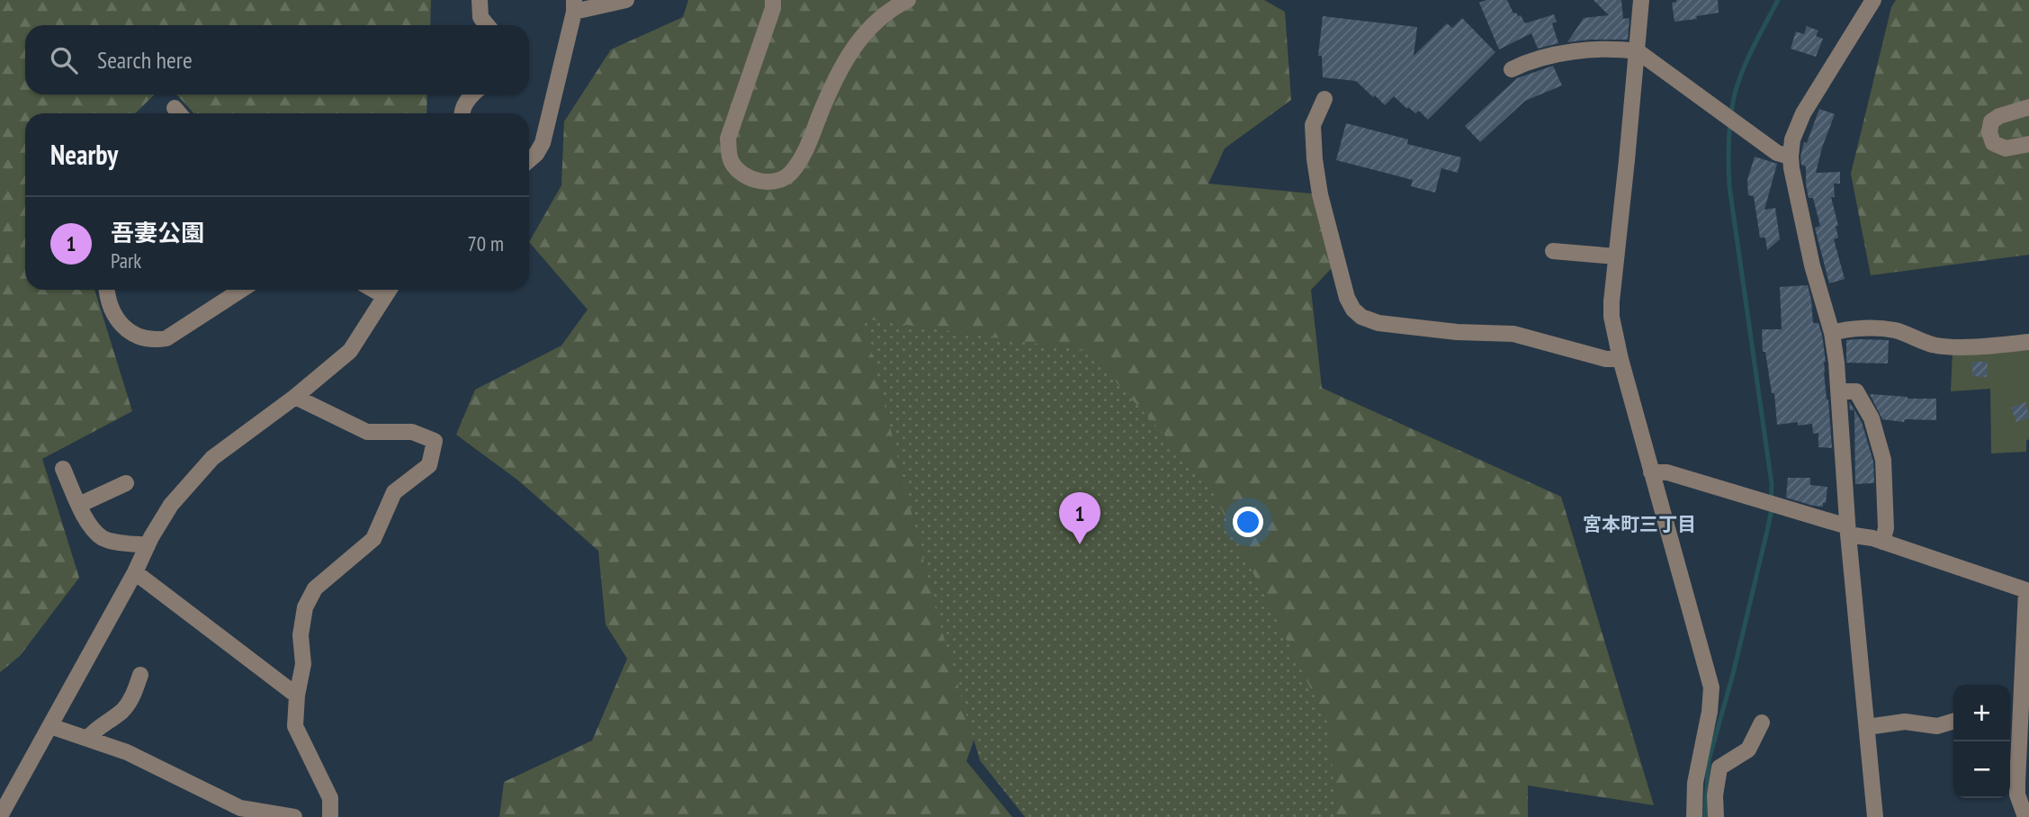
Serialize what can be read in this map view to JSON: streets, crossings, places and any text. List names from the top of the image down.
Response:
{
  "districts": ["宮本町三丁目"],
  "page": {
    "search": "Search here",
    "heading": "Nearby",
    "list": [
      {
        "mark": "1",
        "name": "吾妻公園",
        "note": "Park",
        "value": "70 m"
      }
    ],
    "pins": "1",
    "map_buttons": ["+", "−"]
  }
}
